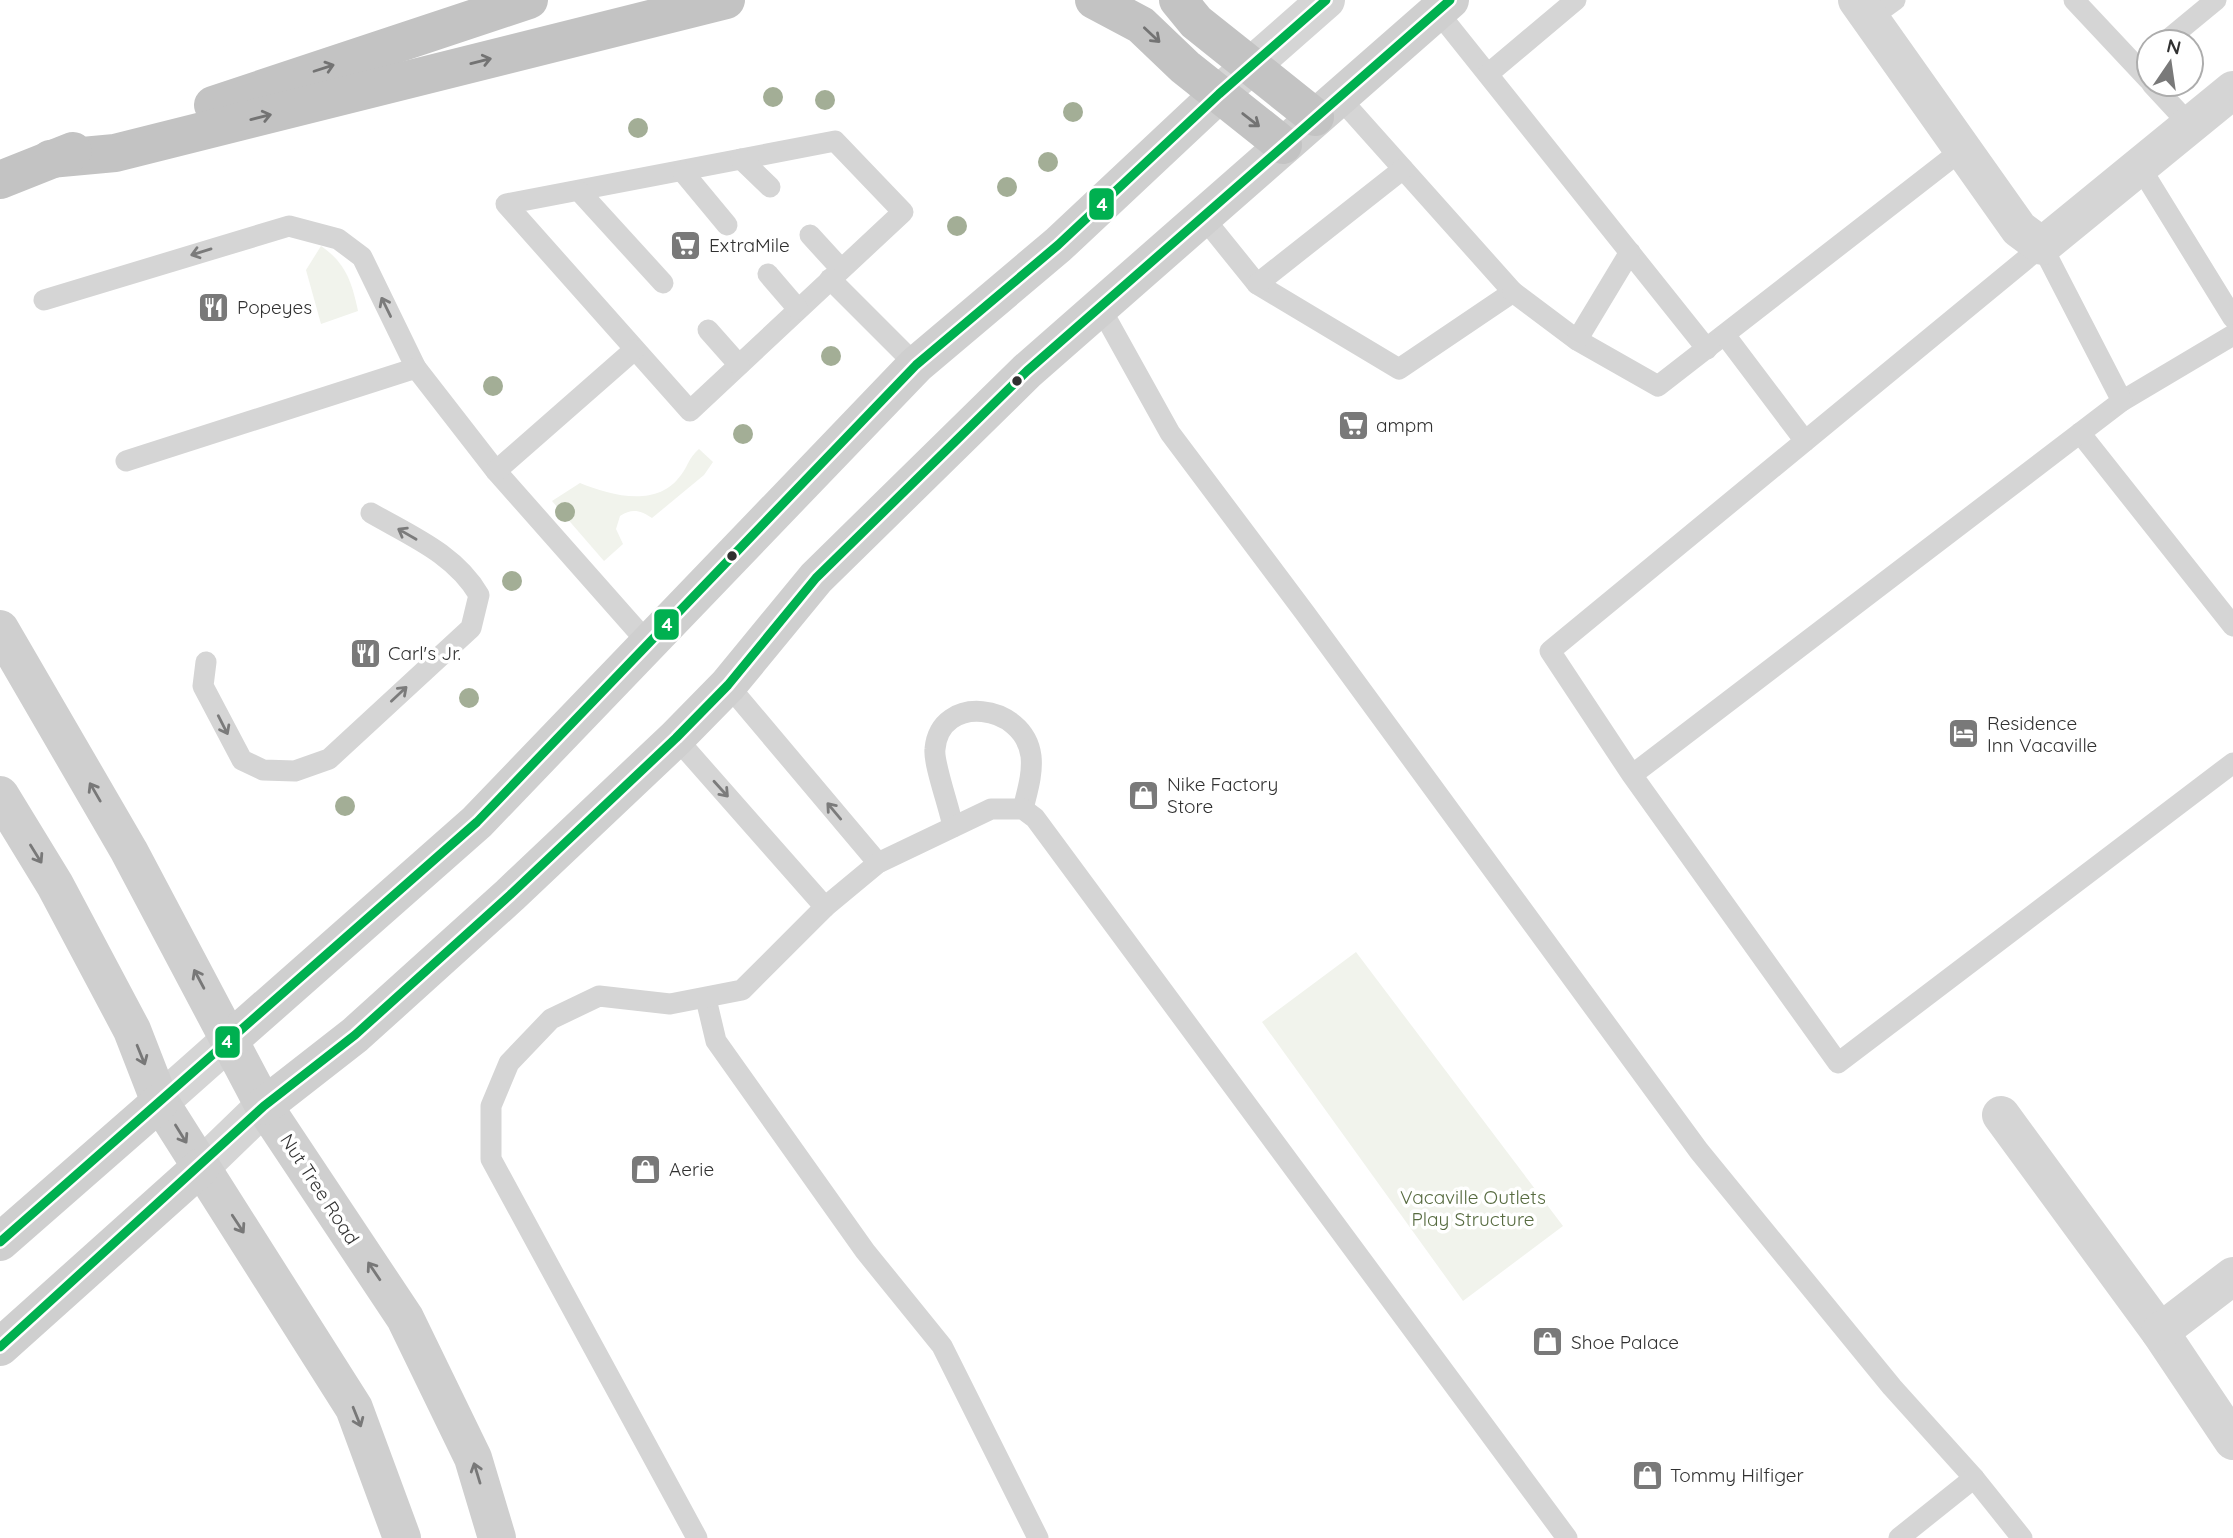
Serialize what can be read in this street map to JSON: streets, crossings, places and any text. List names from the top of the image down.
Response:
{
  "streets": {
    "main road": ["Nut Tree Road"]
  },
  "parks": ["Vacaville Outlets Play Structure"],
  "places": {
    "supermarket": ["ExtraMile", "ampm"],
    "restaurant": ["Popeyes", "Carl's Jr."],
    "hotel": ["Residence Inn Vacaville"],
    "shop": [
      "Nike Factory Store",
      "Aerie",
      "Shoe Palace",
      "Tommy Hilfiger"
    ]
  },
  "lines": ["transit line 4"],
  "north": "top"
}
